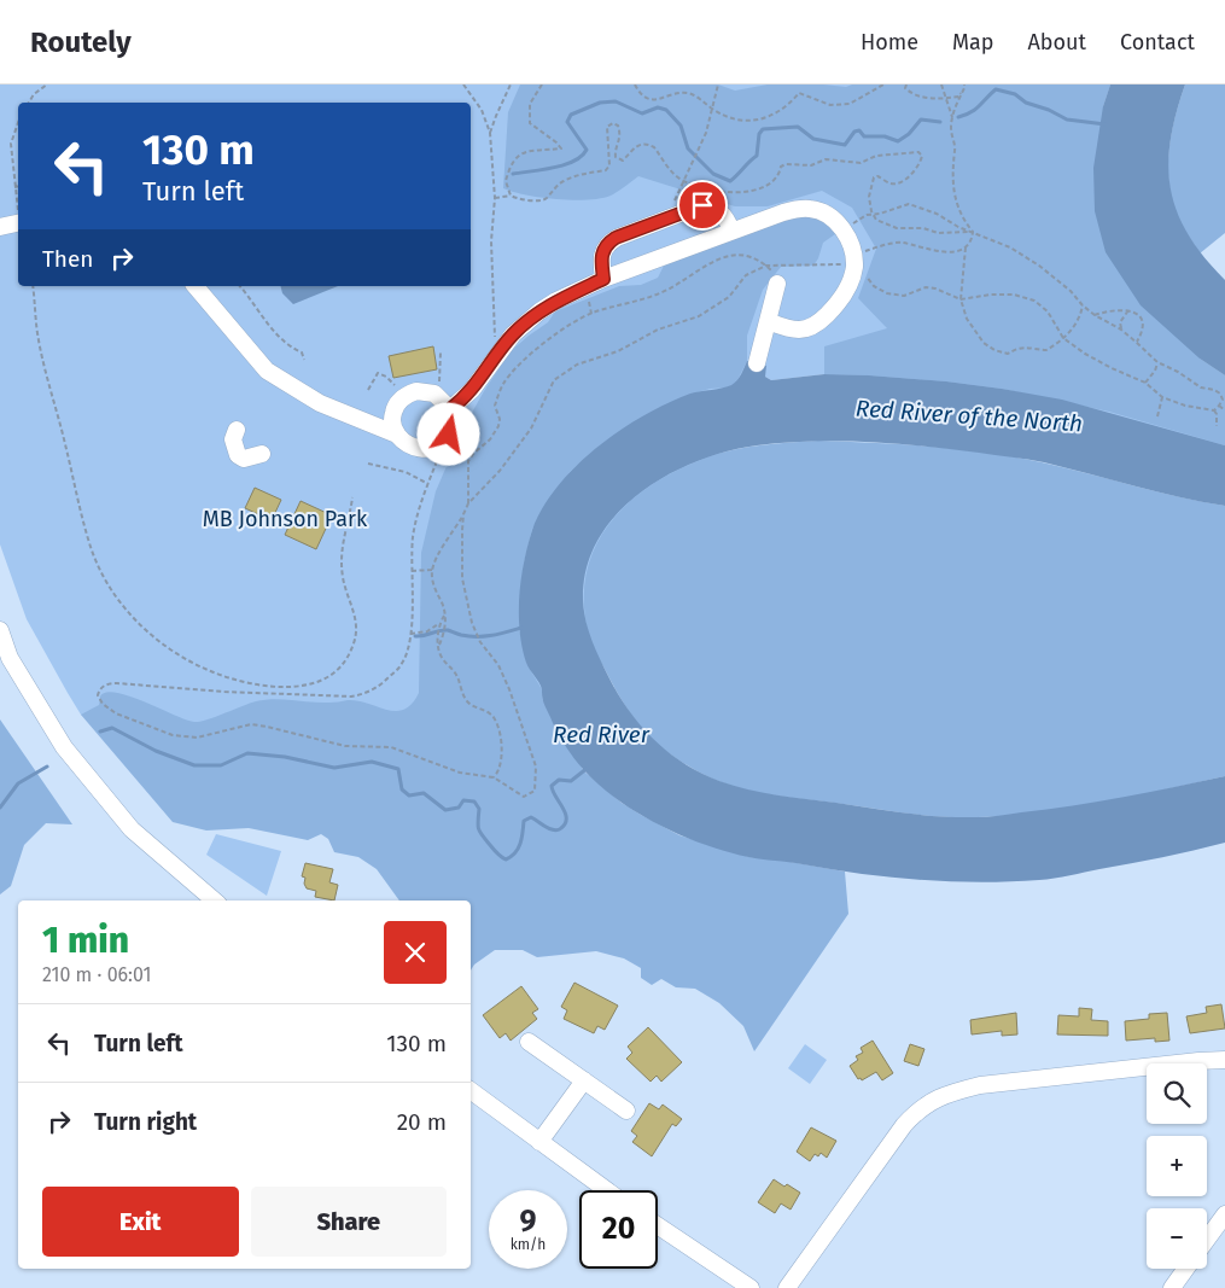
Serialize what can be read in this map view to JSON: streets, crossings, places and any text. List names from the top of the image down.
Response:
{
  "water": ["Red River of the North", "Red River"],
  "parks": ["MB Johnson Park"],
  "page": {
    "header": "Routely",
    "nav": [
      "Home",
      "Map",
      "About",
      "Contact"
    ],
    "turn": ["130 m", "Turn left"],
    "then": "Then",
    "heading": ["1 min", "210 m · 06:01"],
    "list": [
      {
        "name": "Turn left",
        "value": "130 m"
      },
      {
        "name": "Turn right",
        "value": "20 m"
      }
    ],
    "map_buttons": ["+", "−"],
    "buttons": ["Exit", "Share"],
    "speed": "9 km/h",
    "limit": "20"
  }
}
